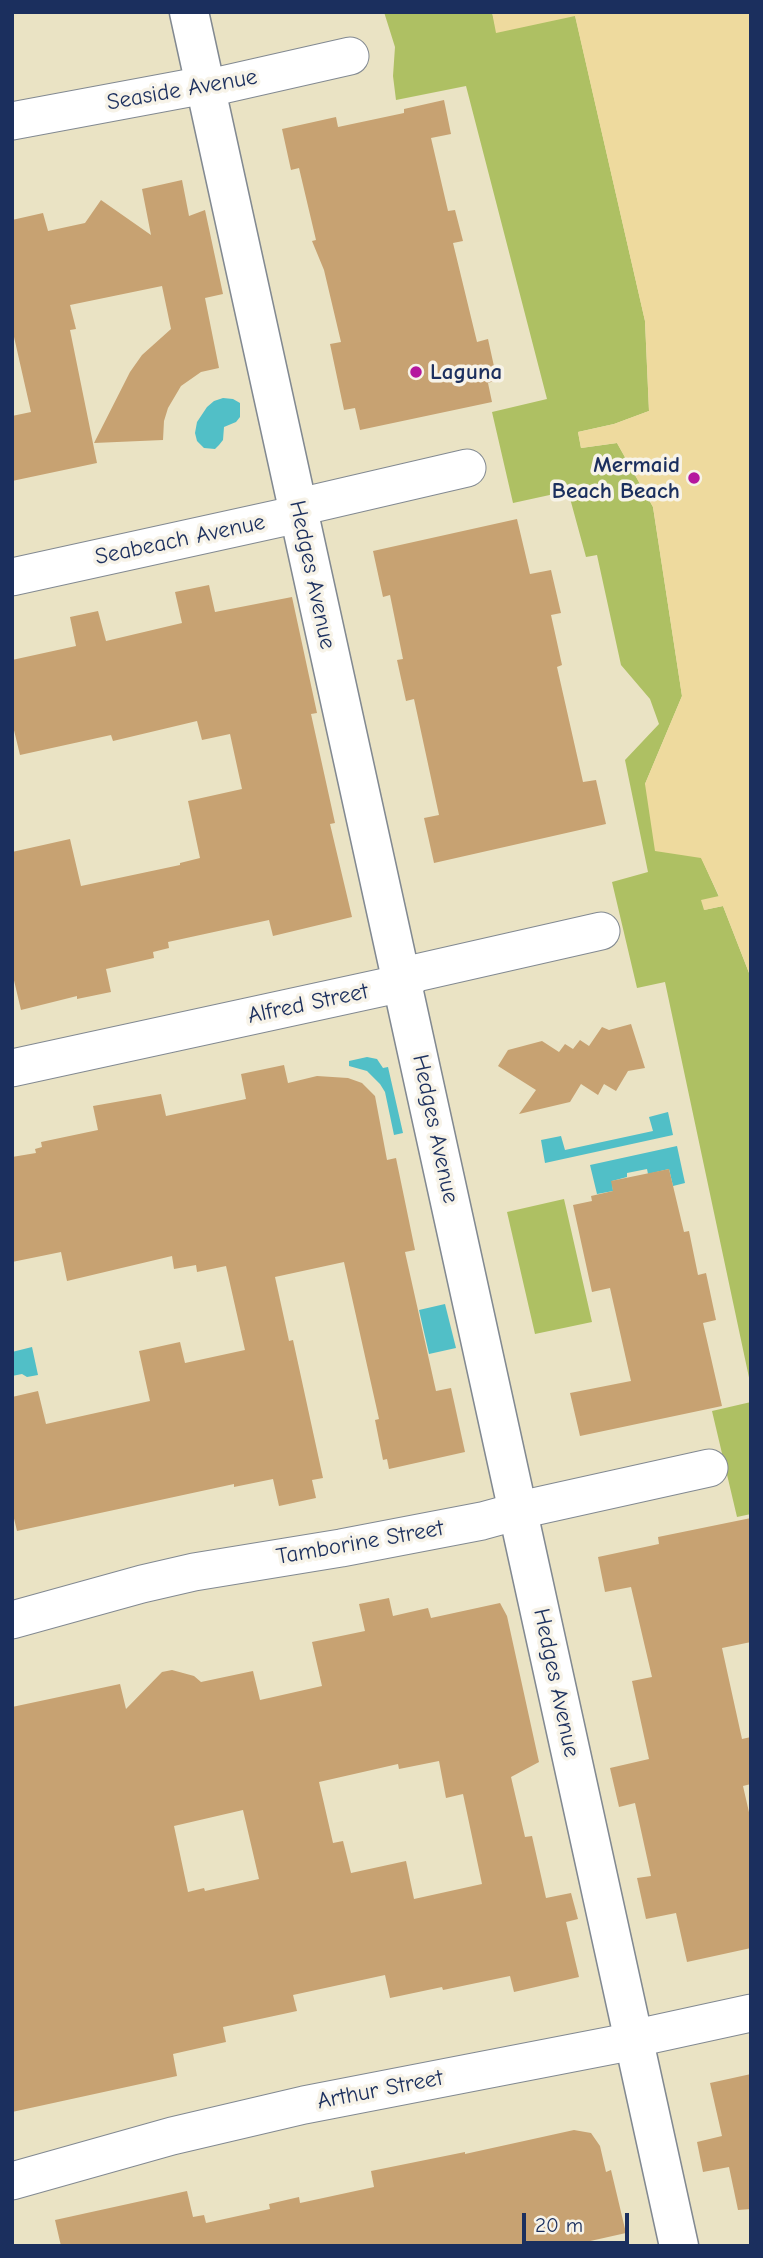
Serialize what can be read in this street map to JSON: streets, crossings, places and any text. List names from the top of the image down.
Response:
{
  "streets": {
    "street": [
      "Seaside Avenue",
      "Seabeach Avenue",
      "Hedges Avenue",
      "Alfred Street",
      "Tamborine Street",
      "Arthur Street"
    ]
  },
  "crossings": [
    ["Seaside Avenue", "Hedges Avenue"],
    ["Seabeach Avenue", "Hedges Avenue"],
    ["Hedges Avenue", "Alfred Street"],
    ["Hedges Avenue", "Tamborine Street"],
    ["Hedges Avenue", "Arthur Street"]
  ],
  "places": ["Laguna", "Mermaid Beach Beach"],
  "scale_bar": "20 m"
}
